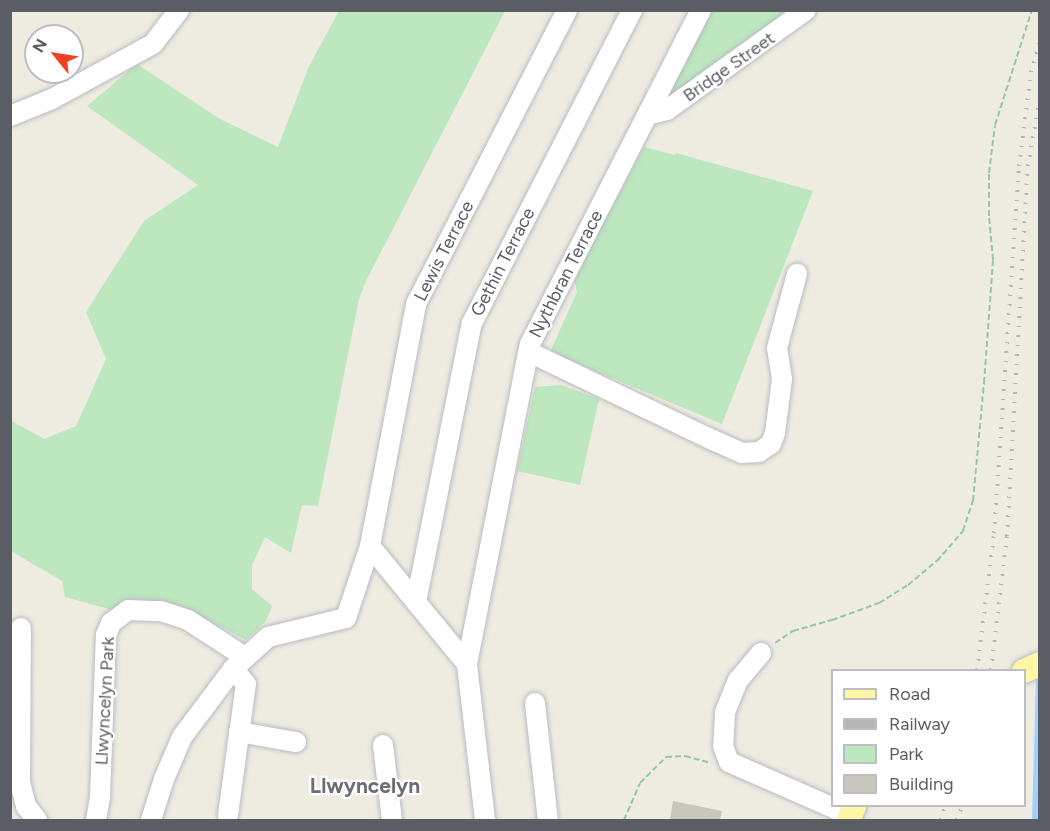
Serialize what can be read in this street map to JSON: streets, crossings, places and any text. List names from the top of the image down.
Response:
{
  "streets": {
    "street": [
      "Bridge Street",
      "Lewis Terrace",
      "Gethin Terrace",
      "Nythbran Terrace",
      "Llwyncelyn Park"
    ]
  },
  "crossings": [
    ["Bridge Street", "Nythbran Terrace"],
    ["Lewis Terrace", "Llwyncelyn Park"]
  ],
  "districts": ["Llwyncelyn"],
  "legend": [
    "Road",
    "Railway",
    "Park",
    "Building"
  ],
  "north": "top left"
}
